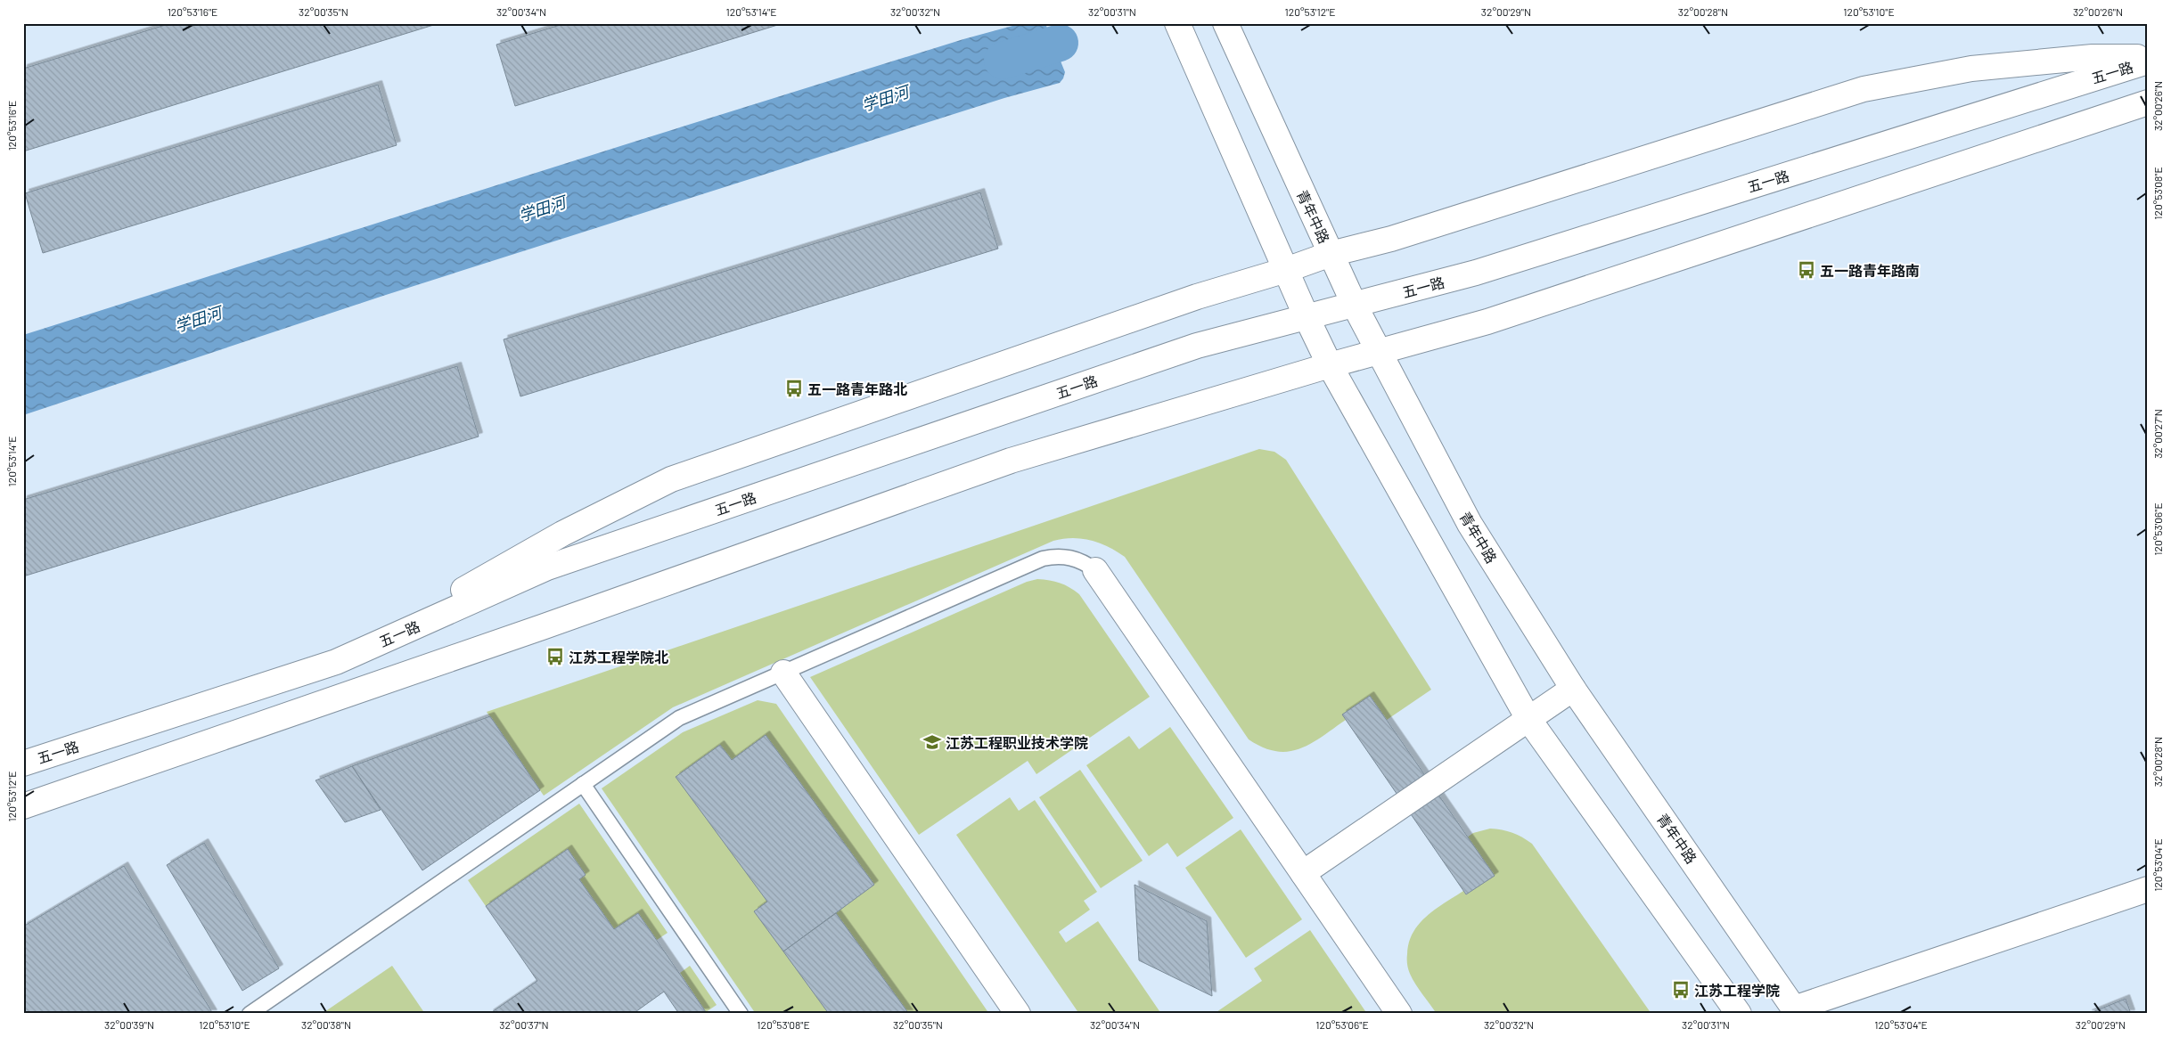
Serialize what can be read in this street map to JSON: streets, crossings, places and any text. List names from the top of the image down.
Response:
{
  "streets": {
    "main road": ["五一路", "青年中路"]
  },
  "crossings": [
    ["五一路", "青年中路"]
  ],
  "water": ["学田河"],
  "places": {
    "bus stop": [
      "五一路青年路南",
      "五一路青年路北",
      "江苏工程学院北",
      "江苏工程学院"
    ],
    "school or university": ["江苏工程职业技术学院"]
  },
  "coordinates": [
    "120°53'16\"E",
    "32°00'35\"N",
    "32°00'34\"N",
    "120°53'14\"E",
    "32°00'32\"N",
    "32°00'31\"N",
    "120°53'12\"E",
    "32°00'29\"N",
    "32°00'28\"N",
    "120°53'10\"E",
    "32°00'26\"N",
    "120°53'08\"E",
    "32°00'27\"N",
    "120°53'06\"E",
    "120°53'04\"E",
    "32°00'39\"N",
    "32°00'38\"N",
    "32°00'37\"N"
  ]
}
